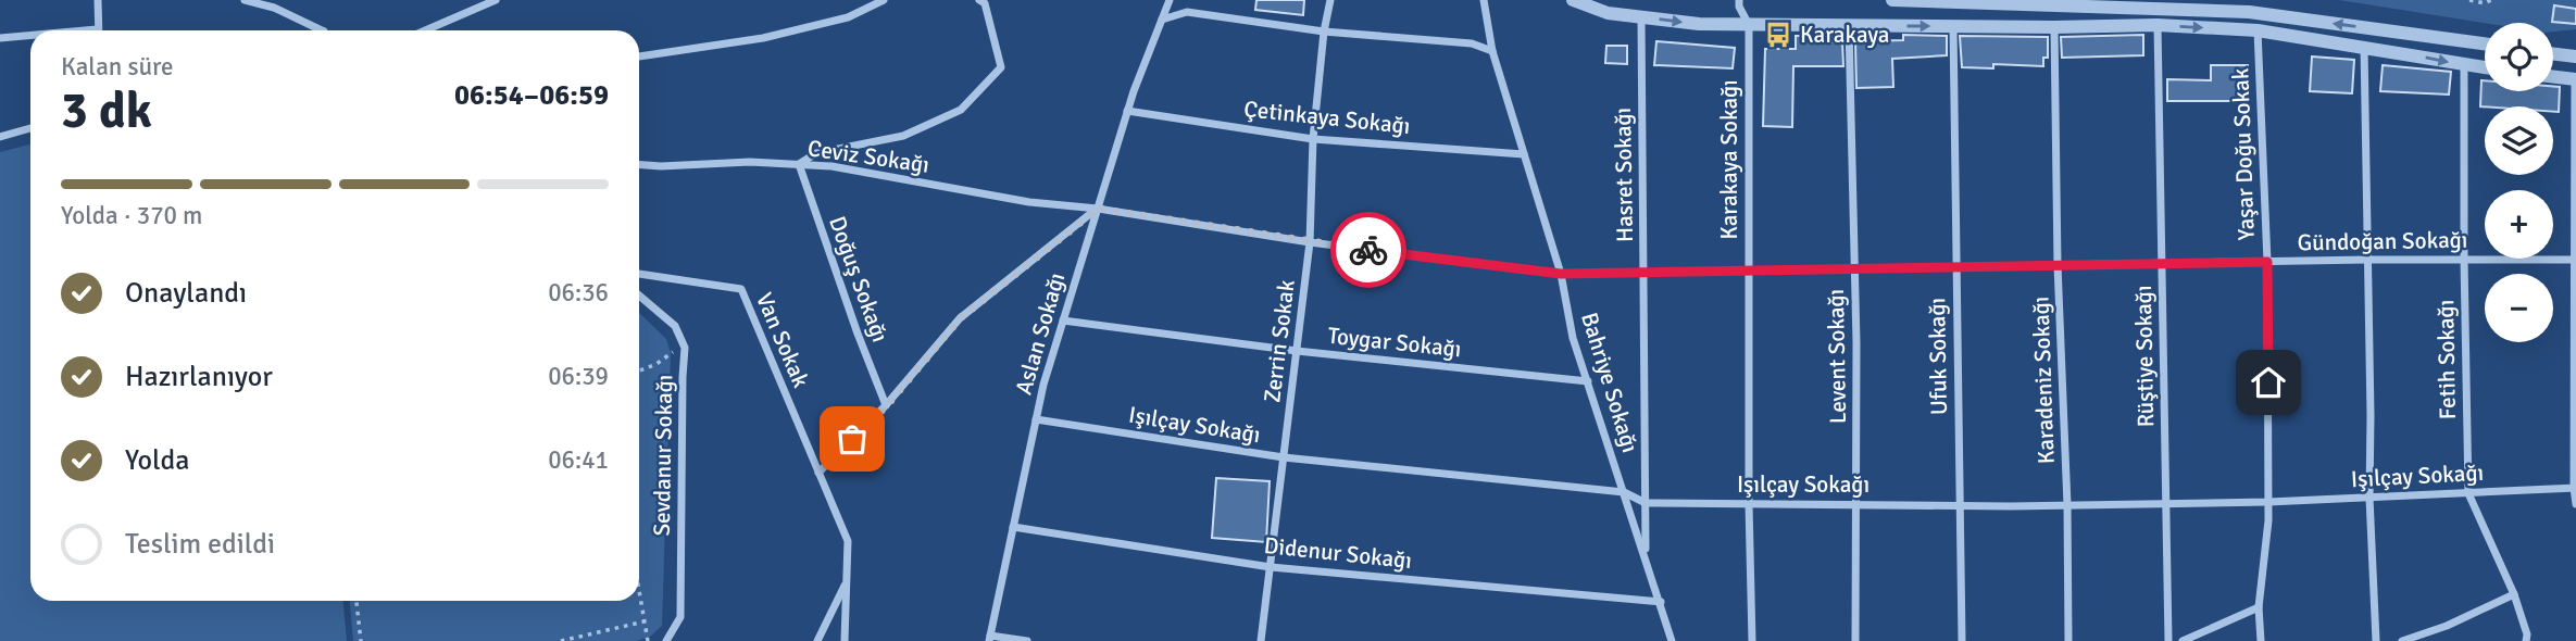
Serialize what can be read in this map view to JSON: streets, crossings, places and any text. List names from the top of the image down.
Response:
{
  "streets": {
    "street": [
      "Çetinkaya Sokağı",
      "Yaşar Doğu Sokak",
      "Ceviz Sokağı",
      "Karakaya Sokağı",
      "Hasret Sokağı",
      "Gündoğan Sokağı",
      "Doğuş Sokağı",
      "Aslan Sokağı",
      "Van Sokak",
      "Zerrin Sokak",
      "Toygar Sokağı",
      "Levent Sokağı",
      "Ufuk Sokağı",
      "Rüştiye Sokağı",
      "Fetih Sokağı",
      "Karadeniz Sokağı",
      "Bahriye Sokağı",
      "Işılçay Sokağı",
      "Sevdanur Sokağı",
      "Didenur Sokağı"
    ]
  },
  "crossings": [
    ["Çetinkaya Sokağı", "Aslan Sokağı"],
    ["Çetinkaya Sokağı", "Zerrin Sokak"],
    ["Çetinkaya Sokağı", "Bahriye Sokağı"],
    ["Yaşar Doğu Sokak", "Gündoğan Sokağı"],
    ["Yaşar Doğu Sokak", "Işılçay Sokağı"],
    ["Ceviz Sokağı", "Gündoğan Sokağı"],
    ["Ceviz Sokağı", "Doğuş Sokağı"],
    ["Ceviz Sokağı", "Aslan Sokağı"],
    ["Karakaya Sokağı", "Gündoğan Sokağı"],
    ["Karakaya Sokağı", "Işılçay Sokağı"],
    ["Hasret Sokağı", "Gündoğan Sokağı"],
    ["Hasret Sokağı", "Bahriye Sokağı"],
    ["Hasret Sokağı", "Işılçay Sokağı"],
    ["Gündoğan Sokağı", "Aslan Sokağı"],
    ["Gündoğan Sokağı", "Zerrin Sokak"],
    ["Gündoğan Sokağı", "Levent Sokağı"],
    ["Gündoğan Sokağı", "Ufuk Sokağı"],
    ["Gündoğan Sokağı", "Rüştiye Sokağı"],
    ["Gündoğan Sokağı", "Fetih Sokağı"],
    ["Gündoğan Sokağı", "Karadeniz Sokağı"],
    ["Gündoğan Sokağı", "Bahriye Sokağı"],
    ["Aslan Sokağı", "Toygar Sokağı"],
    ["Aslan Sokağı", "Işılçay Sokağı"],
    ["Aslan Sokağı", "Didenur Sokağı"],
    ["Zerrin Sokak", "Toygar Sokağı"],
    ["Zerrin Sokak", "Işılçay Sokağı"],
    ["Zerrin Sokak", "Didenur Sokağı"],
    ["Toygar Sokağı", "Bahriye Sokağı"],
    ["Levent Sokağı", "Işılçay Sokağı"],
    ["Ufuk Sokağı", "Işılçay Sokağı"],
    ["Rüştiye Sokağı", "Işılçay Sokağı"],
    ["Fetih Sokağı", "Işılçay Sokağı"],
    ["Karadeniz Sokağı", "Işılçay Sokağı"],
    ["Bahriye Sokağı", "Işılçay Sokağı"],
    ["Bahriye Sokağı", "Didenur Sokağı"]
  ],
  "places": {
    "bus stop": ["Karakaya"]
  },
  "page": {
    "map_buttons": ["+", "−"],
    "heading": ["3 dk", "Kalan süre", "06:54–06:59"],
    "bar": "Yolda · 370 m",
    "list": [
      ["Onaylandı", "06:36"],
      ["Hazırlanıyor", "06:39"],
      ["Yolda", "06:41"],
      "Teslim edildi"
    ]
  }
}
